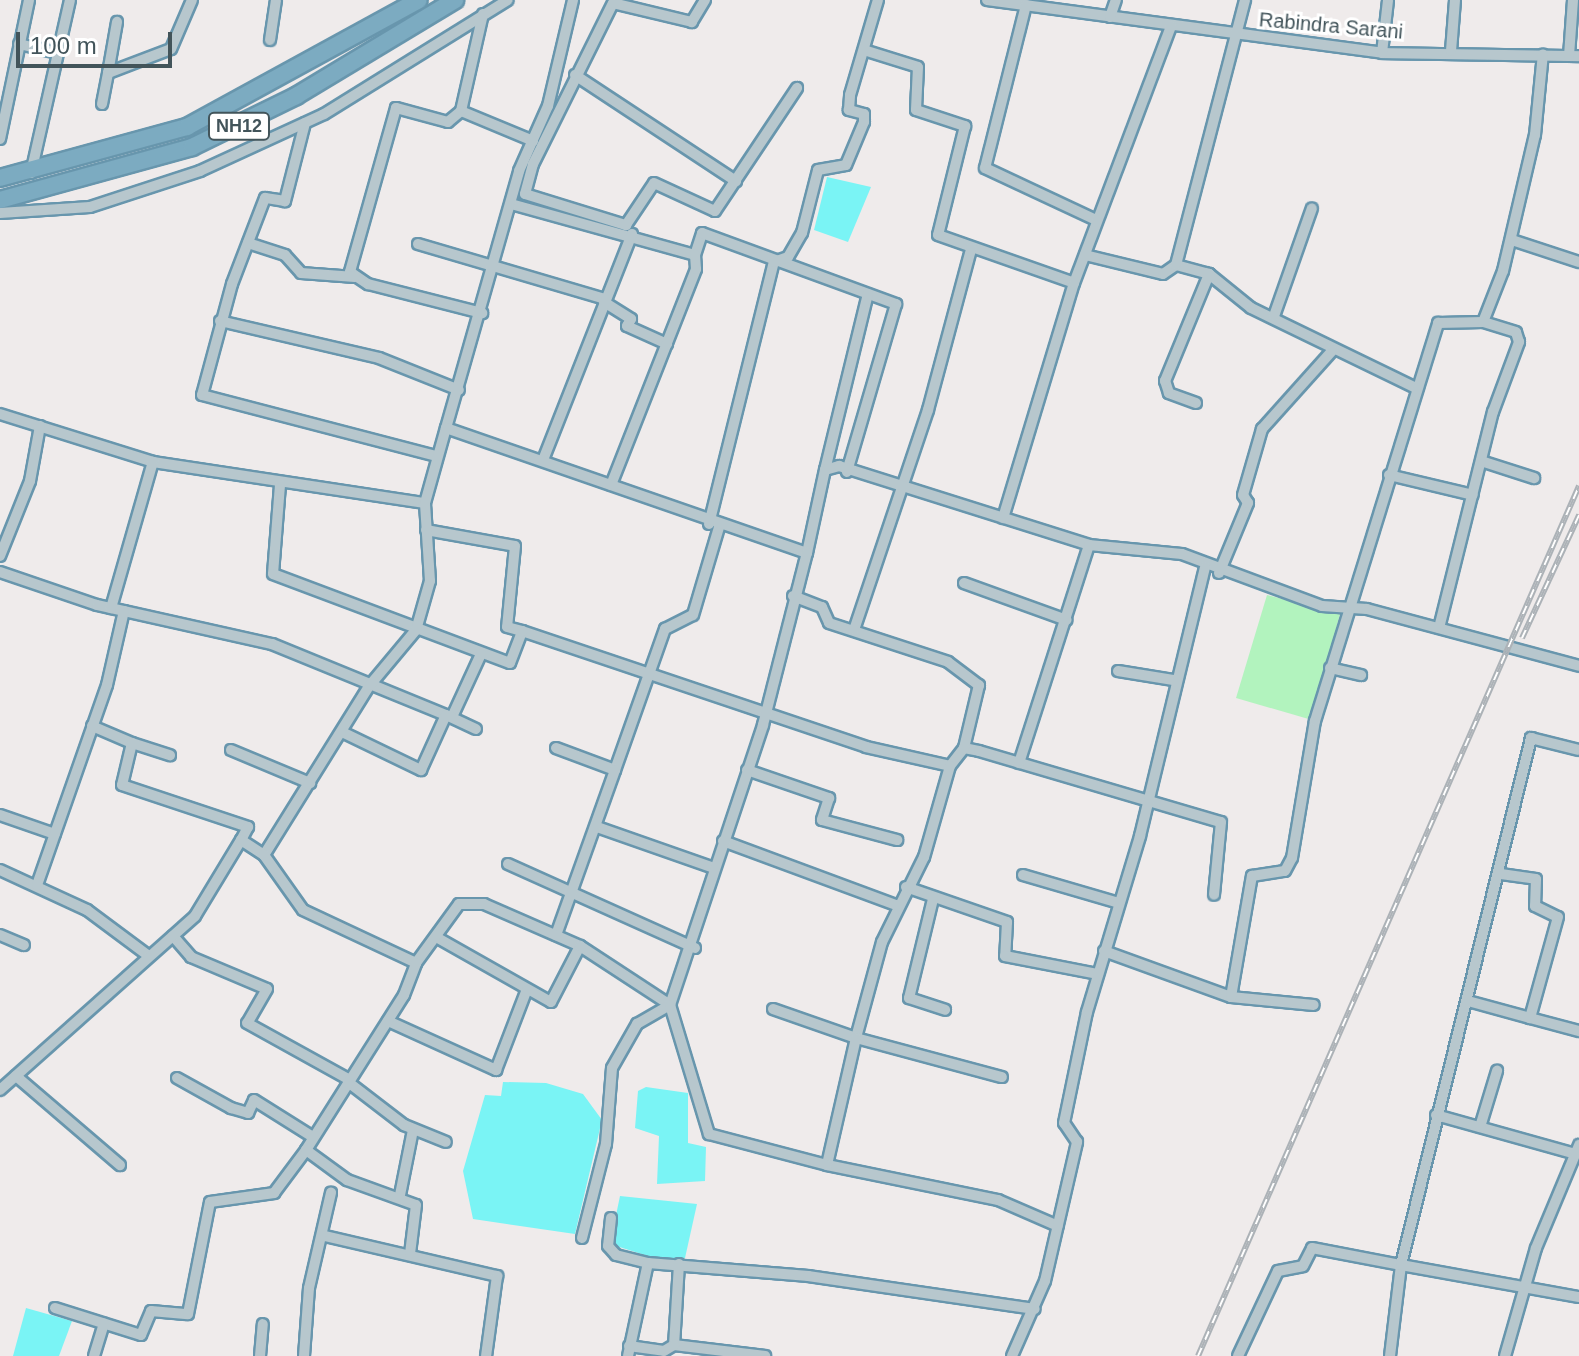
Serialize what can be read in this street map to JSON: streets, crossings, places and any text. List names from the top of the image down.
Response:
{
  "streets": {
    "highway": ["NH12"],
    "street": ["Rabindra Sarani"]
  },
  "scale_bar": "100 m"
}
